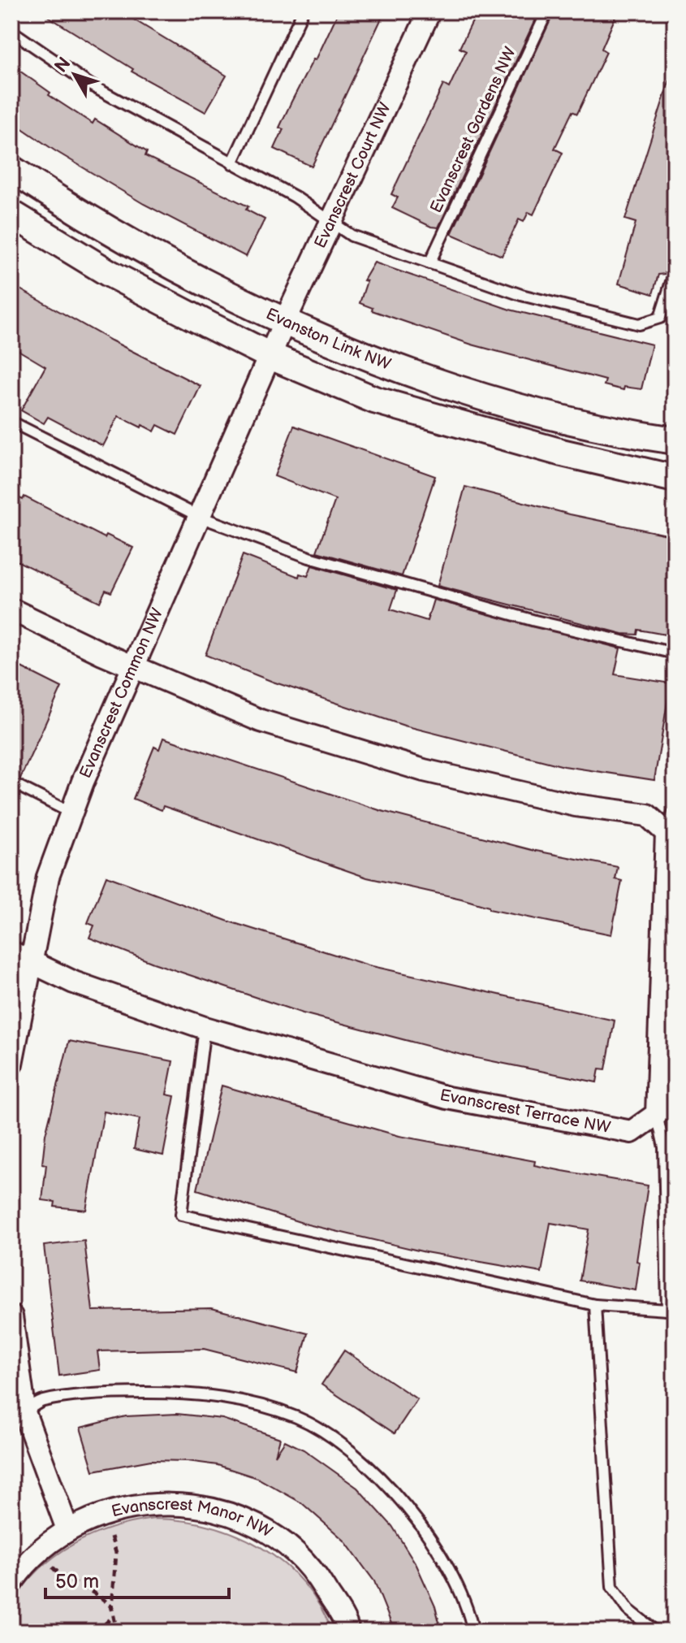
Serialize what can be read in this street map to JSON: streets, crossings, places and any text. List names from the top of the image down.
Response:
{
  "streets": {
    "street": [
      "Evanscrest Court NW",
      "Evanston Link NW",
      "Evanscrest Common NW",
      "Evanscrest Terrace NW",
      "Evanscrest Manor NW"
    ],
    "lane": ["Evanscrest Gardens NW"]
  },
  "crossings": [
    ["Evanscrest Court NW", "Evanston Link NW"],
    ["Evanscrest Court NW", "Evanscrest Common NW"],
    ["Evanston Link NW", "Evanscrest Common NW"],
    ["Evanscrest Common NW", "Evanscrest Terrace NW"]
  ],
  "scale_bar": "50 m",
  "north": "top left"
}
